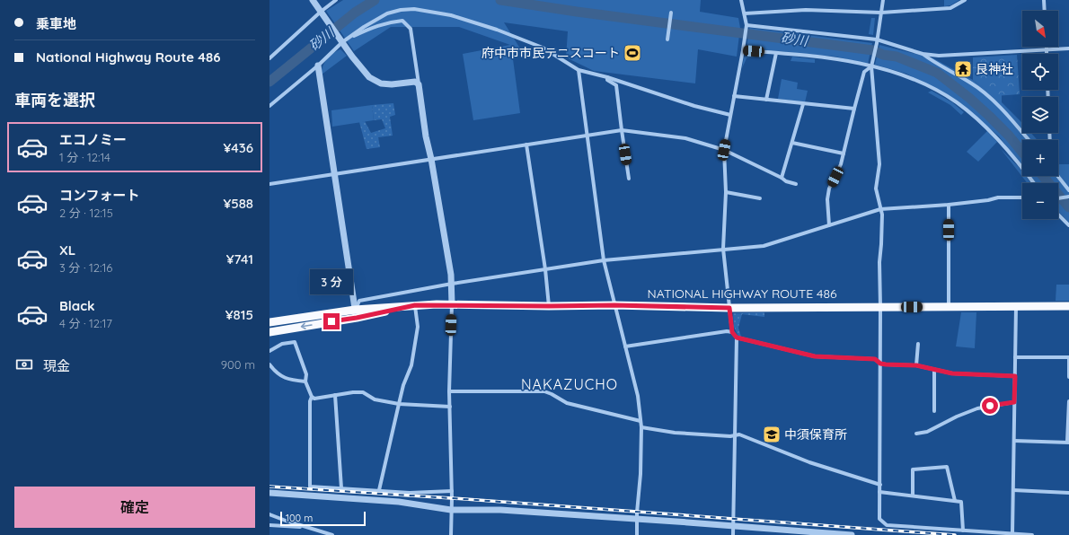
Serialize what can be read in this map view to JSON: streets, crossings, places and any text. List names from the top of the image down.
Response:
{
  "streets": {
    "highway": ["NATIONAL HIGHWAY ROUTE 486"]
  },
  "districts": ["NAKAZUCHO"],
  "water": ["砂川"],
  "places": {
    "sports": ["府中市市民テニスコート"],
    "temple": ["艮神社"],
    "school or university": ["中須保育所"]
  },
  "scale_bar": "100 m",
  "north": "bottom right",
  "page": {
    "banner": ["乗車地", "National Highway Route 486"],
    "map_buttons": ["+", "−"],
    "heading": "車両を選択",
    "list": [
      {
        "name": "エコノミー",
        "note": "1 分 · 12:14",
        "value": "¥436"
      },
      {
        "name": "コンフォート",
        "note": "2 分 · 12:15",
        "value": "¥588"
      },
      {
        "name": "XL",
        "note": "3 分 · 12:16",
        "value": "¥741"
      },
      {
        "name": "Black",
        "note": "4 分 · 12:17",
        "value": "¥815"
      }
    ],
    "bubble": "3 分",
    "pay": ["現金", "900 m"],
    "buttons": "確定",
    "scale": "100 m"
  }
}
